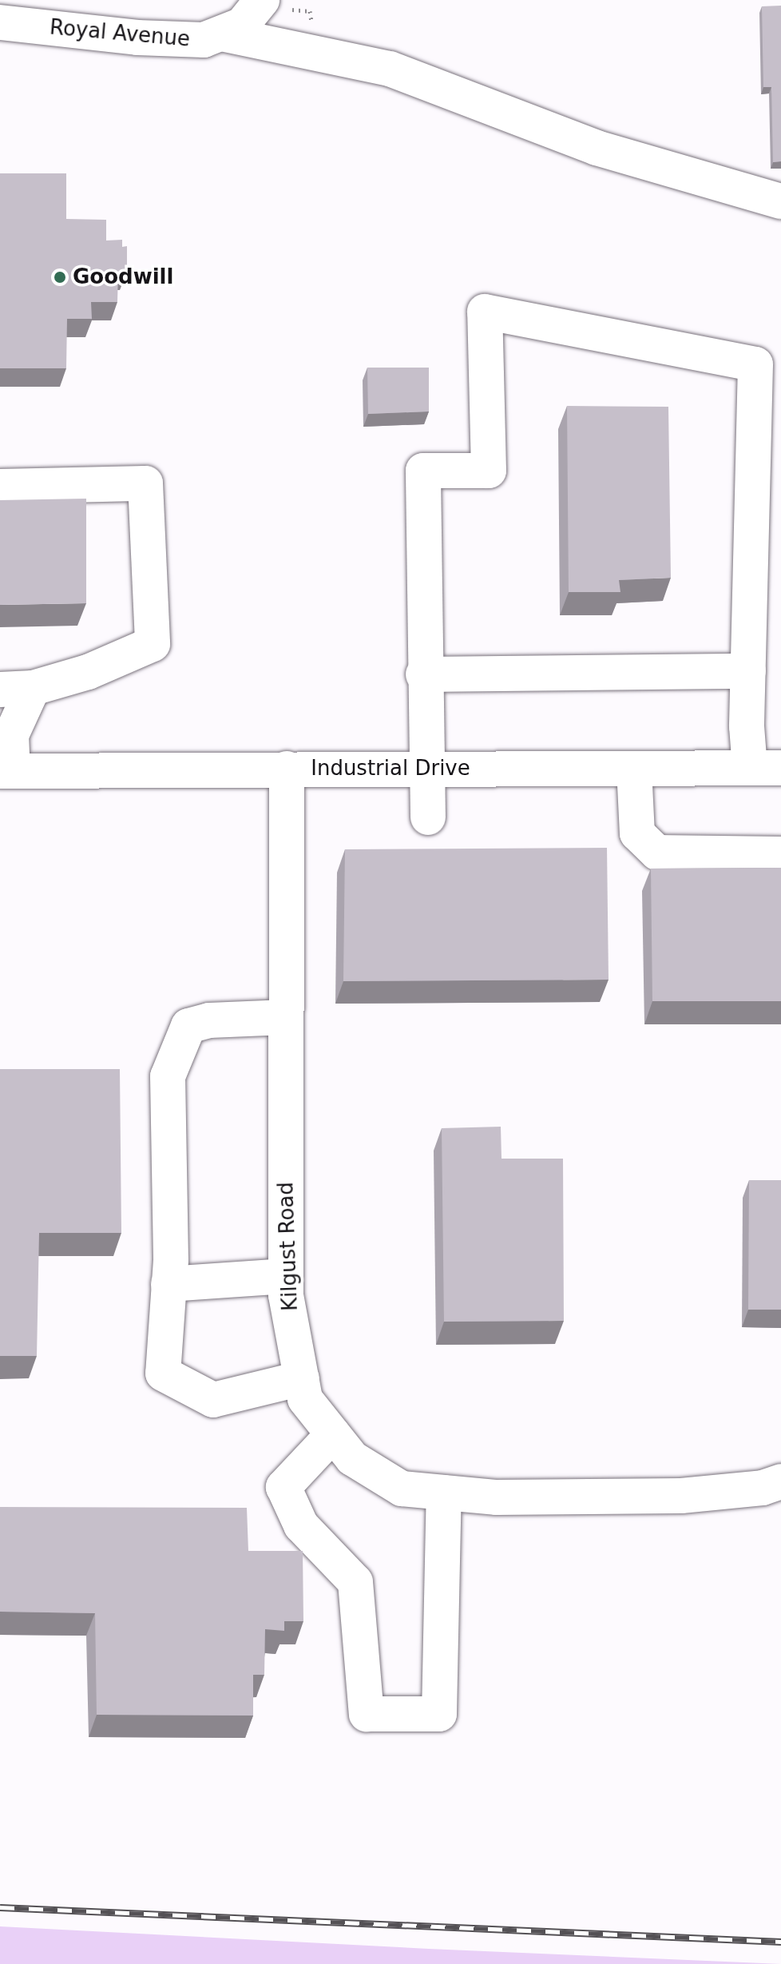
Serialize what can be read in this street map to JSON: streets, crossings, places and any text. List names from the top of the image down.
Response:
{
  "streets": {
    "street": ["Royal Avenue", "Industrial Drive", "Kilgust Road"]
  },
  "crossings": [
    ["Industrial Drive", "Kilgust Road"]
  ],
  "places": ["Goodwill"]
}
